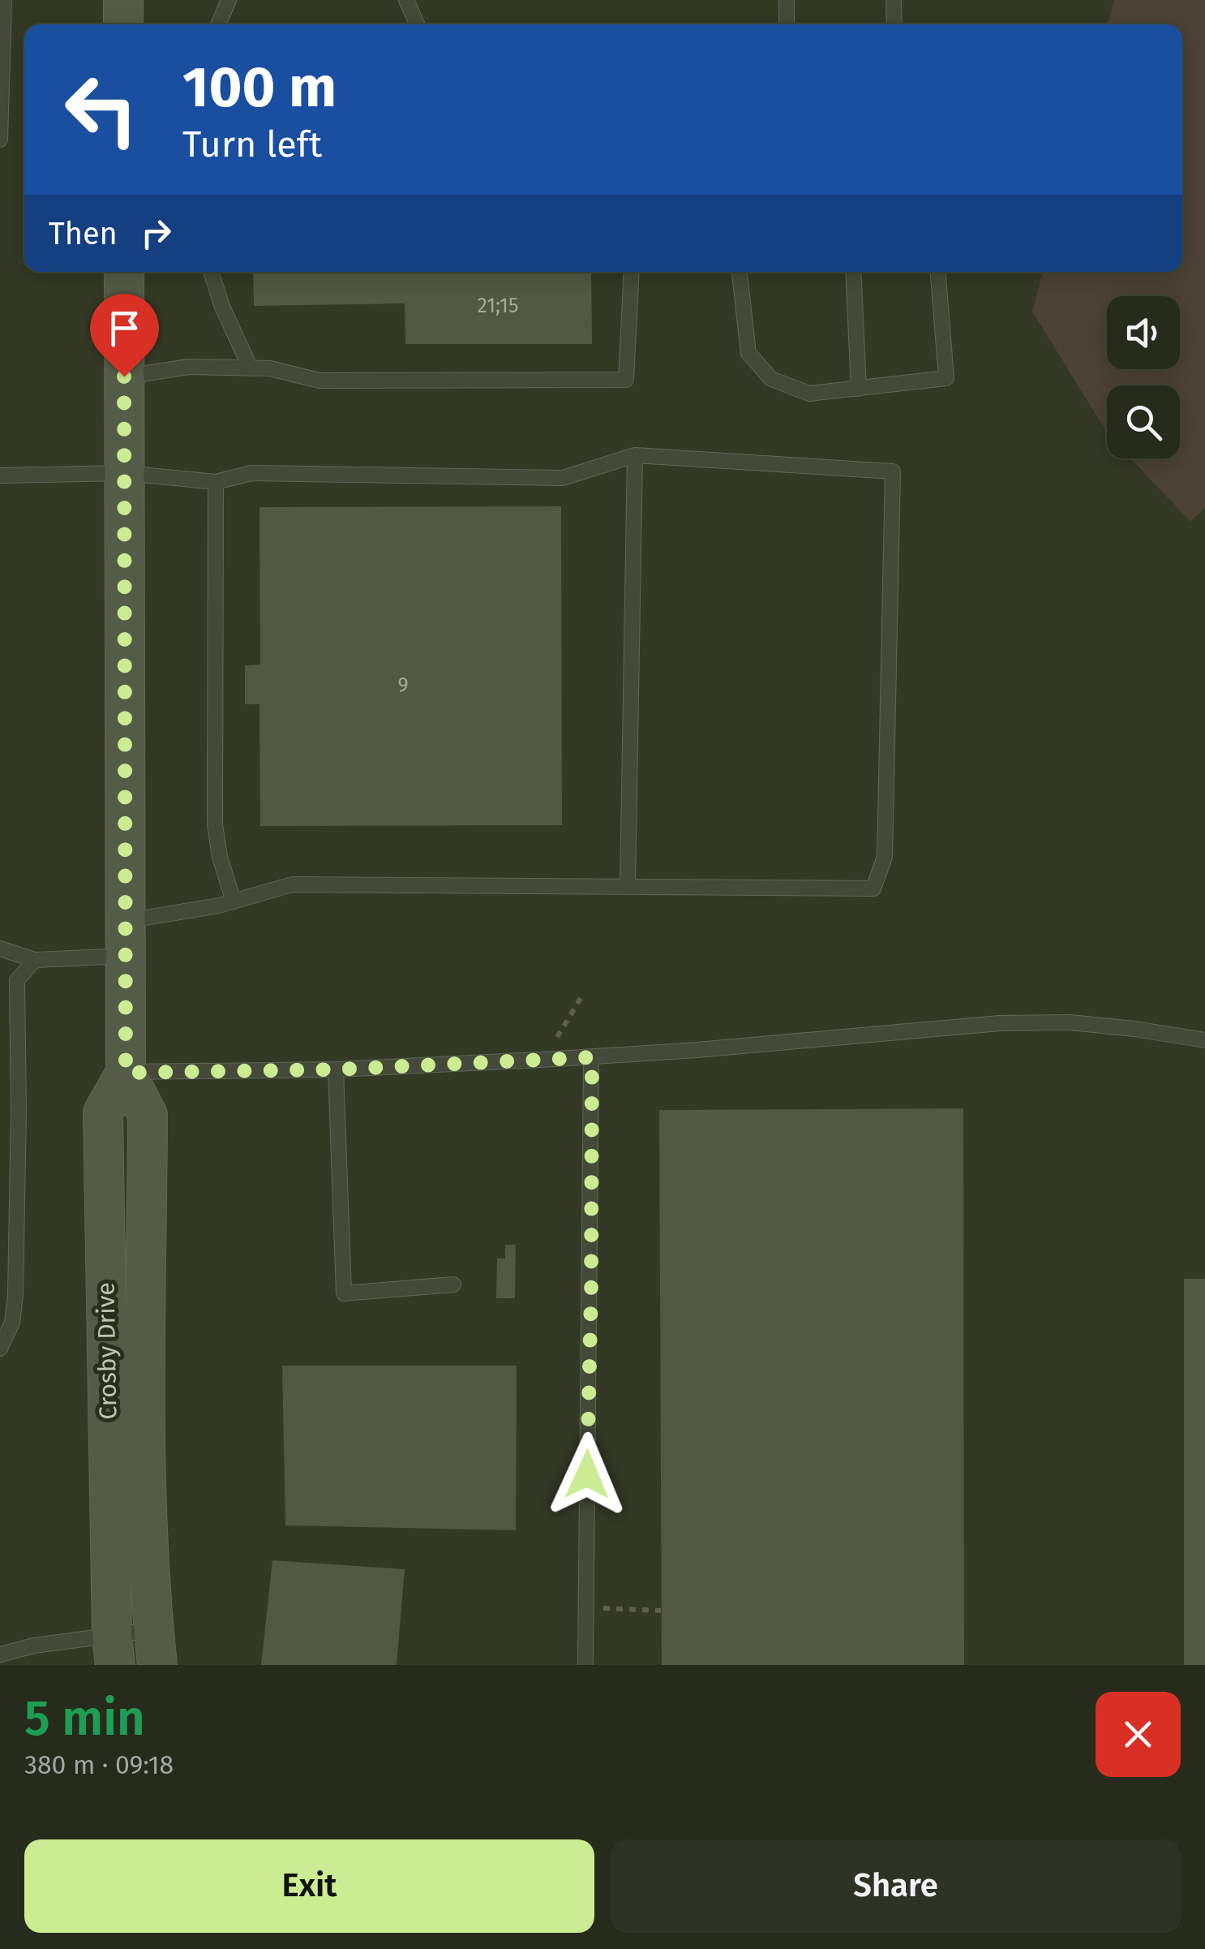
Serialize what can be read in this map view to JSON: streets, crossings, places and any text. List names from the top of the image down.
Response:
{
  "streets": {
    "main road": ["Crosby Drive"]
  },
  "house_numbers": ["21;15", "9"],
  "page": {
    "turn": ["100 m", "Turn left"],
    "then": "Then",
    "heading": ["5 min", "380 m · 09:18"],
    "buttons": ["Exit", "Share"]
  }
}
